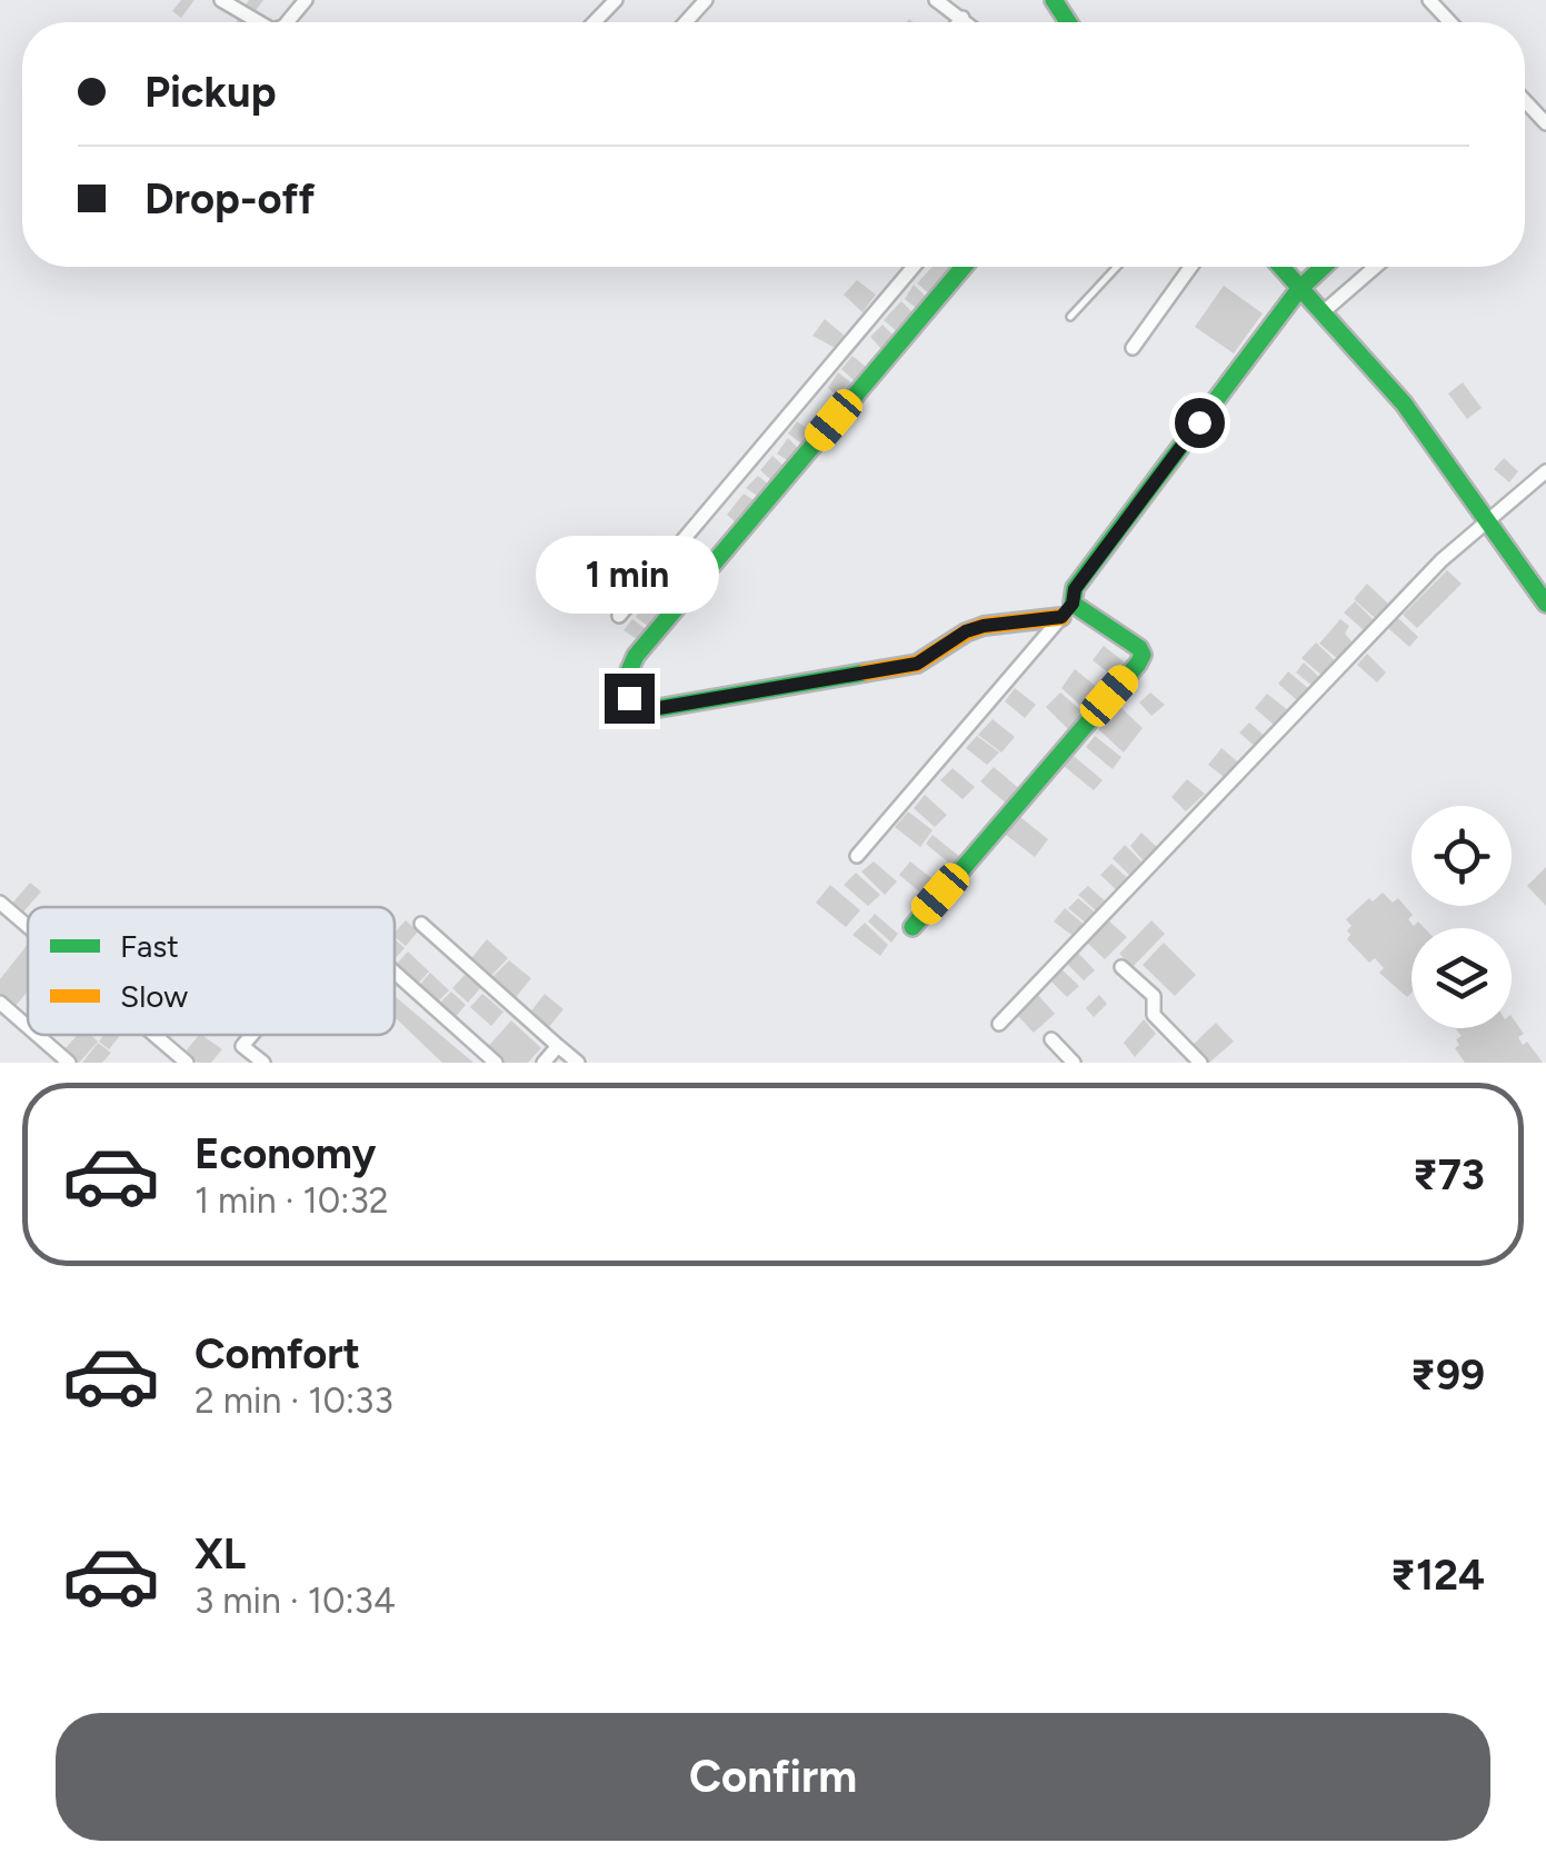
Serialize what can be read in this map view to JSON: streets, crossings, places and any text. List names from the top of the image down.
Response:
{
  "legend": ["Fast", "Slow"],
  "page": {
    "banner": ["Pickup", "Drop-off"],
    "bubble": "1 min",
    "list": [
      {
        "name": "Economy",
        "note": "1 min · 10:32",
        "value": "₹73"
      },
      {
        "name": "Comfort",
        "note": "2 min · 10:33",
        "value": "₹99"
      },
      {
        "name": "XL",
        "note": "3 min · 10:34",
        "value": "₹124"
      }
    ],
    "buttons": "Confirm"
  }
}
